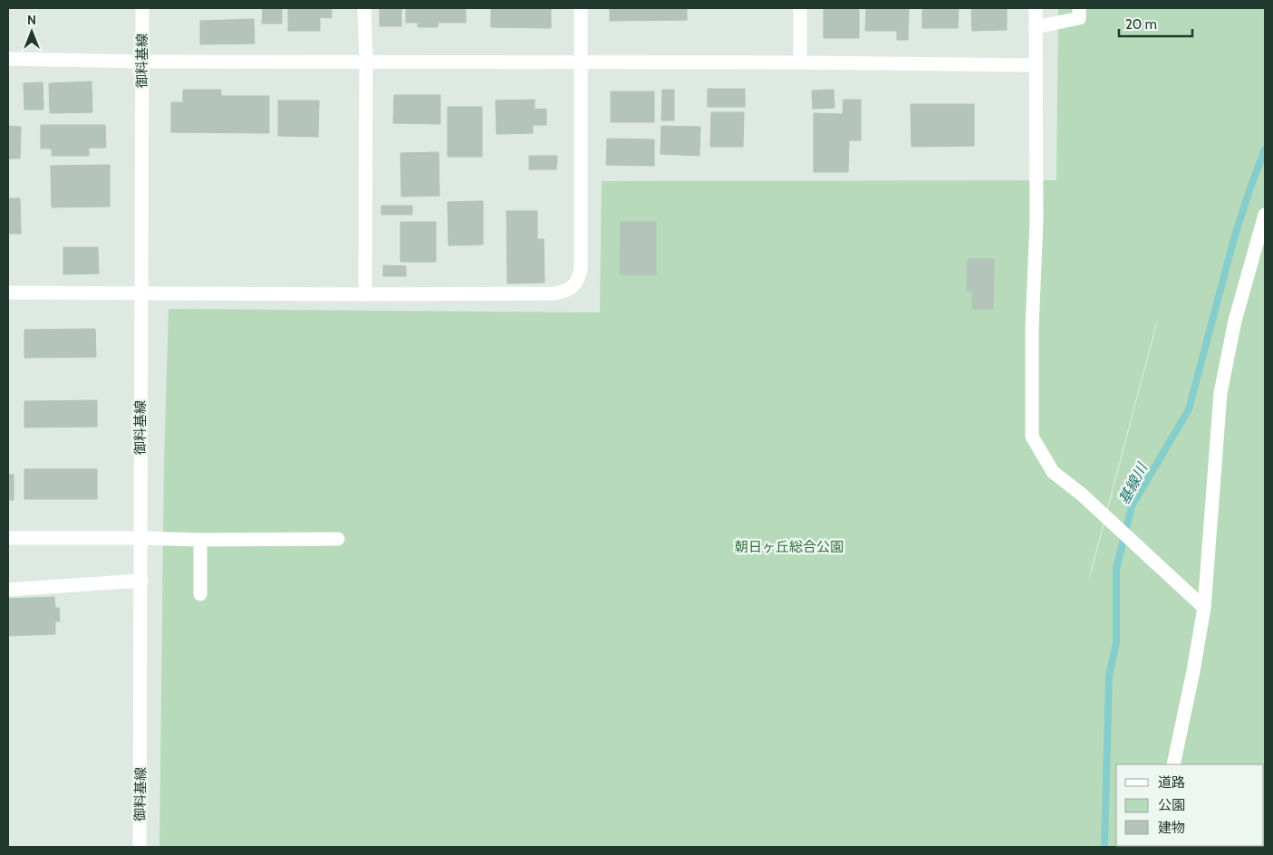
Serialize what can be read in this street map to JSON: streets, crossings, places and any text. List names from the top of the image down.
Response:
{
  "streets": {
    "street": ["御料基線"]
  },
  "water": ["基線川"],
  "parks": ["朝日ヶ丘総合公園"],
  "legend": ["道路", "公園", "建物"],
  "scale_bar": "20 m",
  "north": "top"
}
